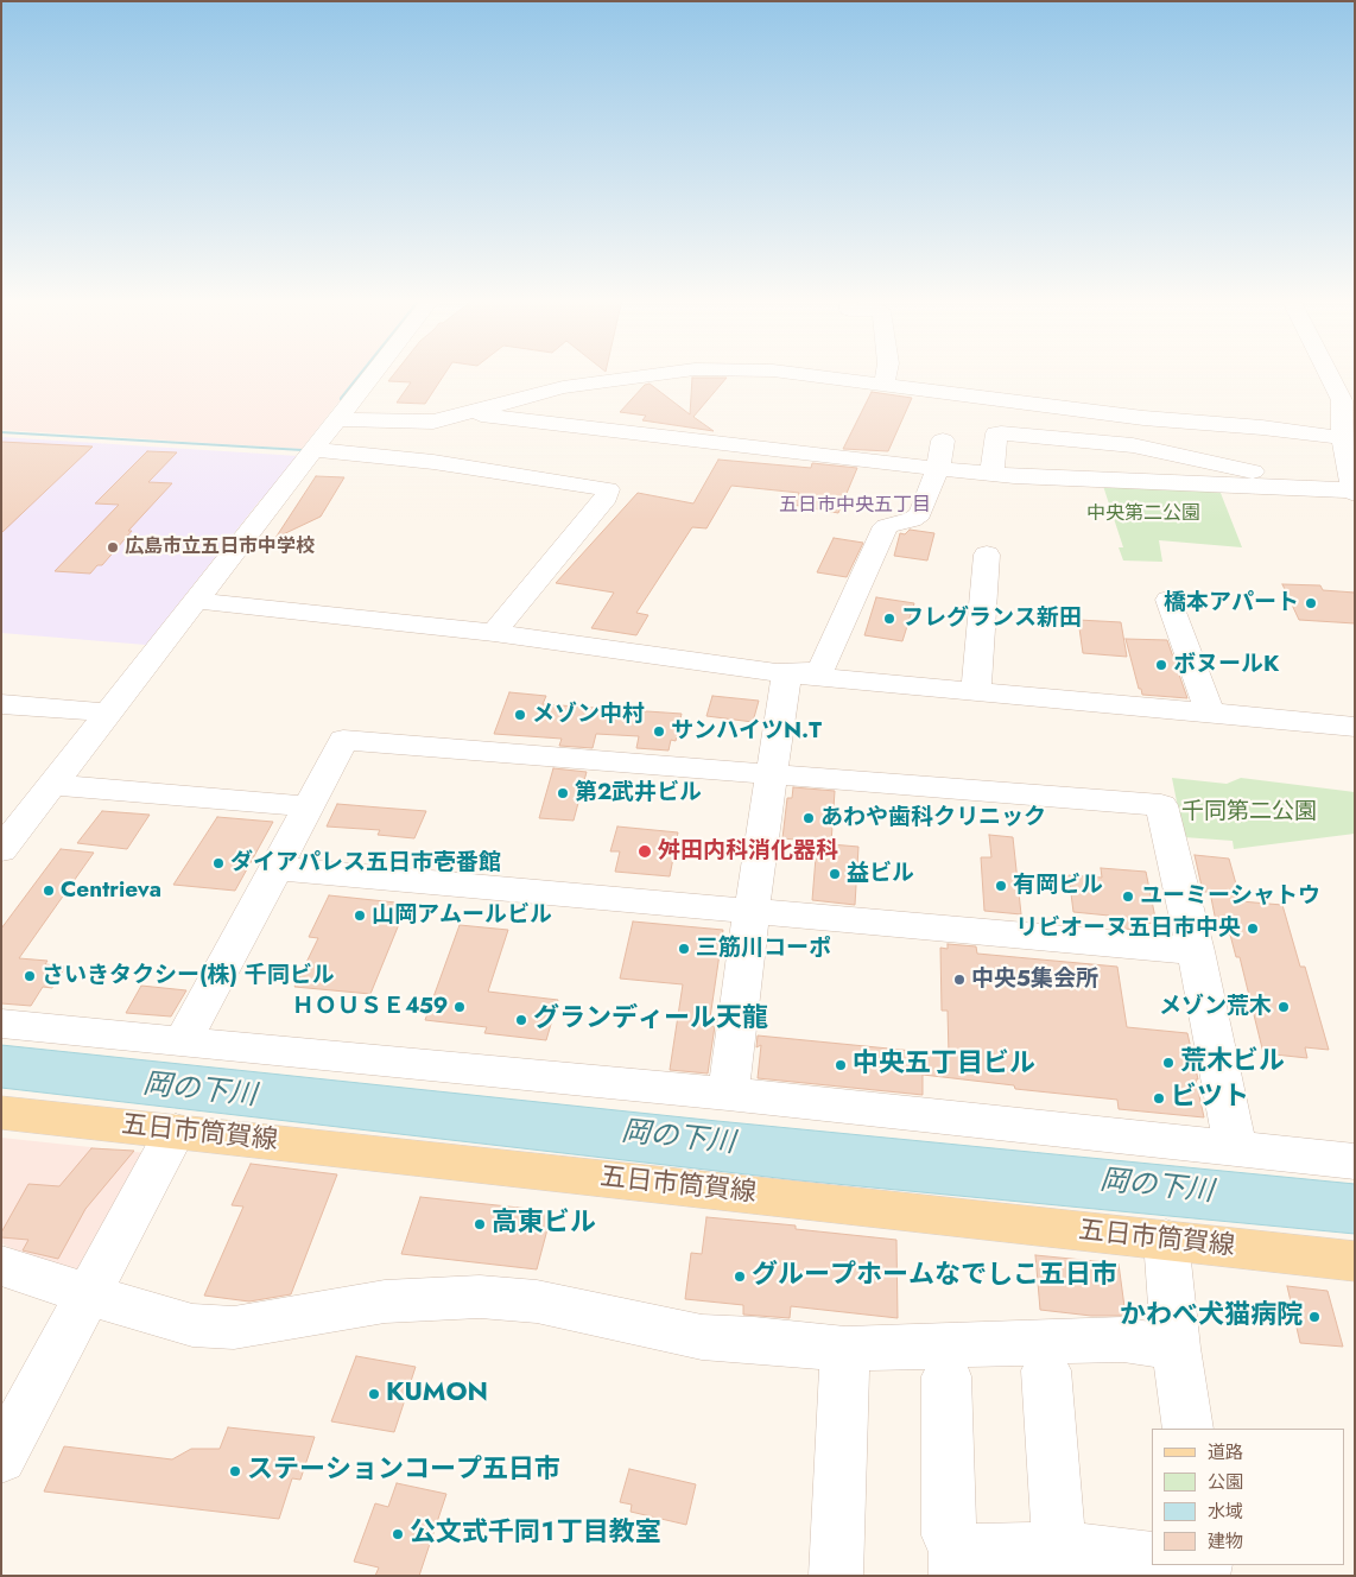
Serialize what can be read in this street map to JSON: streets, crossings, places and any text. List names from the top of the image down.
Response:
{
  "streets": {
    "main road": ["五日市筒賀線"]
  },
  "districts": ["五日市中央五丁目"],
  "water": ["岡の下川"],
  "parks": ["中央第二公園", "千同第二公園"],
  "places": [
    "広島市立五日市中学校",
    "橋本アパート",
    "フレグランス新田",
    "ボヌールK",
    "メゾン中村",
    "サンハイツN.T",
    "第２武井ビル",
    "あわや歯科クリニック",
    "舛田内科消化器科",
    "ダイアパレス五日市壱番館",
    "益ビル",
    "有岡ビル",
    "Centrieva",
    "ユーミーシャトウ",
    "山岡アムールビル",
    "リビオーヌ五日市中央",
    "三筋川コーポ",
    "さいきタクシー(株) 千同ビル",
    "中央５集会所",
    "ＨＯＵＳＥ４５９",
    "メゾン荒木",
    "グランディール天龍",
    "荒木ビル",
    "中央五丁目ビル",
    "ビツト",
    "高東ビル",
    "グループホームなでしこ五日市",
    "かわべ犬猫病院",
    "KUMON",
    "ステーションコープ五日市",
    "公文式千同１丁目教室"
  ],
  "legend": [
    "道路",
    "公園",
    "水域",
    "建物"
  ]
}
